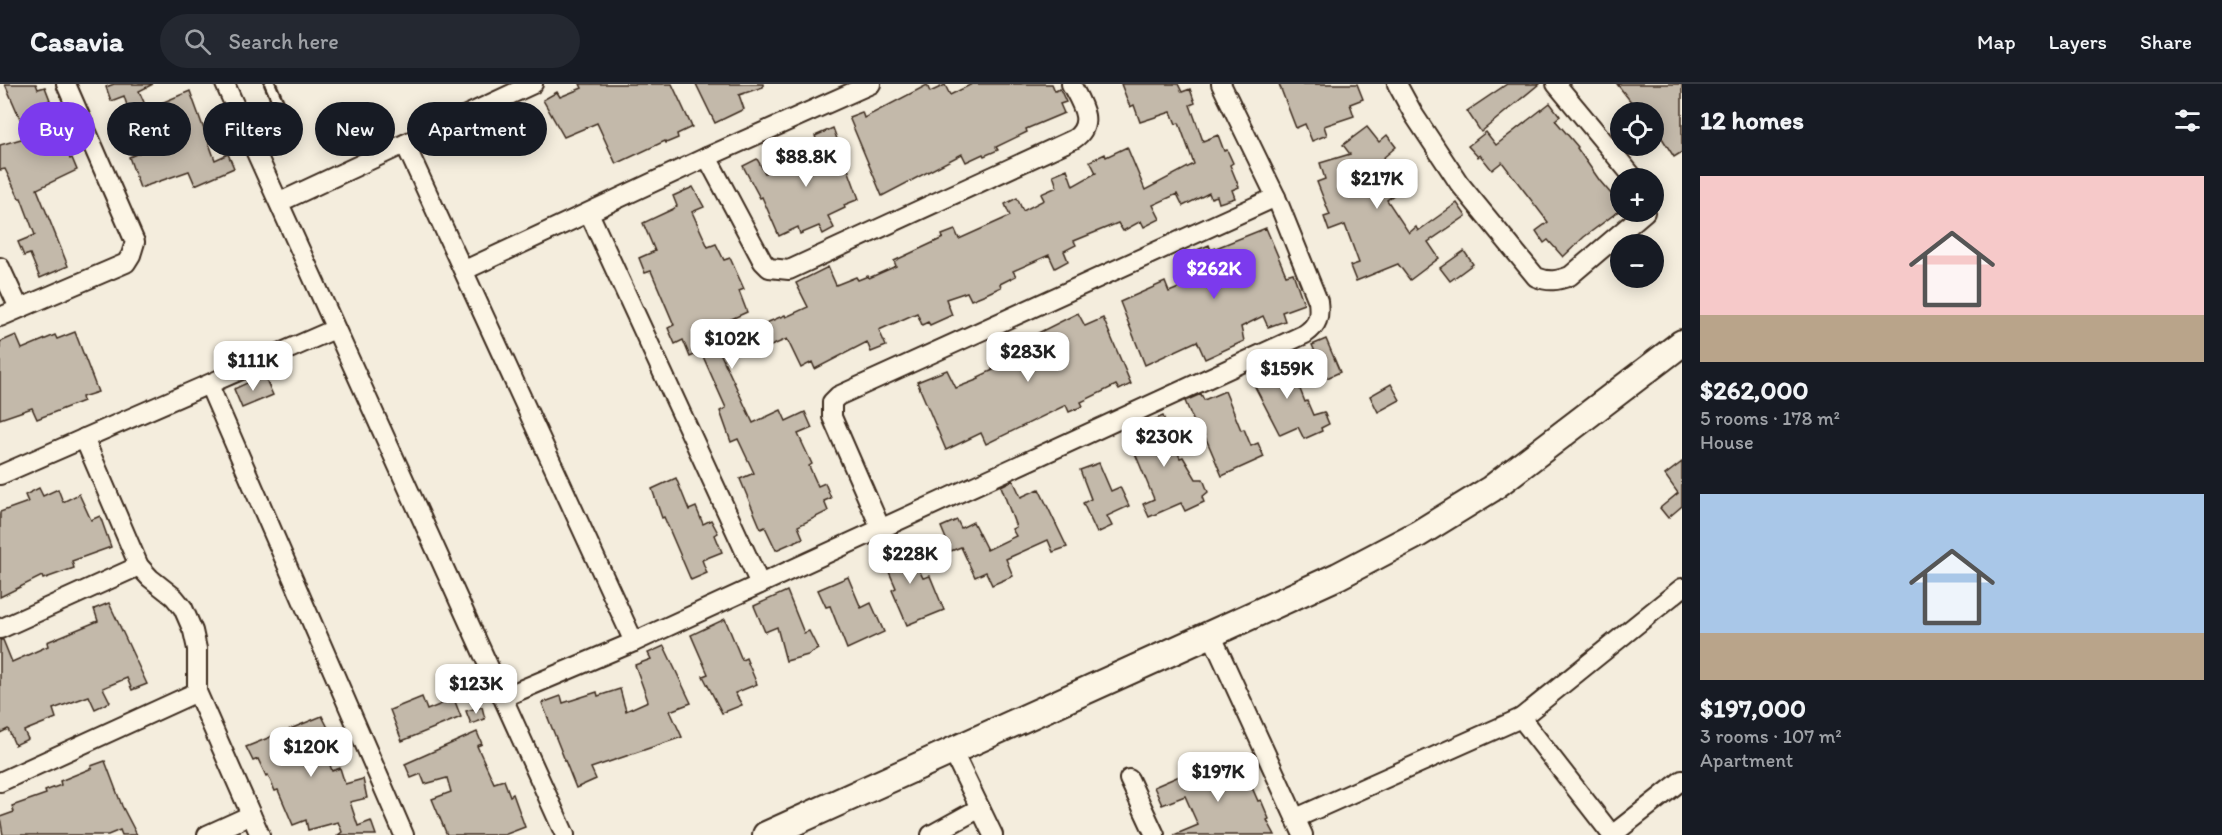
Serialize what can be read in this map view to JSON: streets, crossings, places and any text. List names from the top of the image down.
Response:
{
  "page": {
    "header": "Casavia",
    "search": "Search here",
    "nav": ["Map", "Layers", "Share"],
    "heading": "12 homes",
    "map_buttons": ["+", "−"],
    "chip": [
      "Buy",
      "Rent",
      "Filters",
      "New",
      "Apartment"
    ],
    "price": [
      "$88.8K",
      "$217K",
      "$262K",
      "$102K",
      "$283K",
      "$111K",
      "$159K",
      "$230K",
      "$228K",
      "$123K",
      "$120K",
      "$197K"
    ],
    "list": [
      {
        "name": "$262,000",
        "note": "5 rooms · 178 m² · House"
      },
      {
        "name": "$197,000",
        "note": "3 rooms · 107 m² · Apartment"
      }
    ]
  }
}
